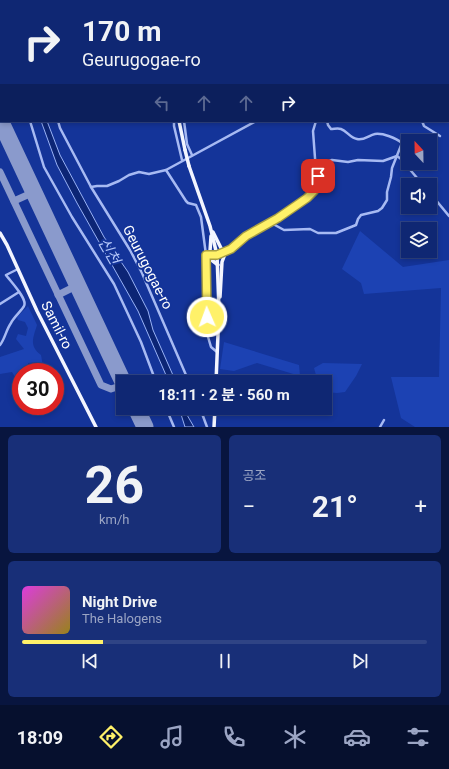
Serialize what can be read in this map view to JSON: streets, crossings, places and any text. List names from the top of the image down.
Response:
{
  "streets": {
    "main road": ["Samil-ro"],
    "street": ["Geurugogae-ro"]
  },
  "water": ["신천"],
  "north": "top",
  "page": {
    "turn": ["170 m", "Geurugogae-ro"],
    "limit": "30",
    "trip": "18:11 · 2 분 · 560 m",
    "tile": [
      ["26", "km/h"],
      "공조"
    ],
    "heat": ["−", "21°", "+"],
    "song": ["Night Drive", "The Halogens"],
    "tabs": "18:09"
  }
}
